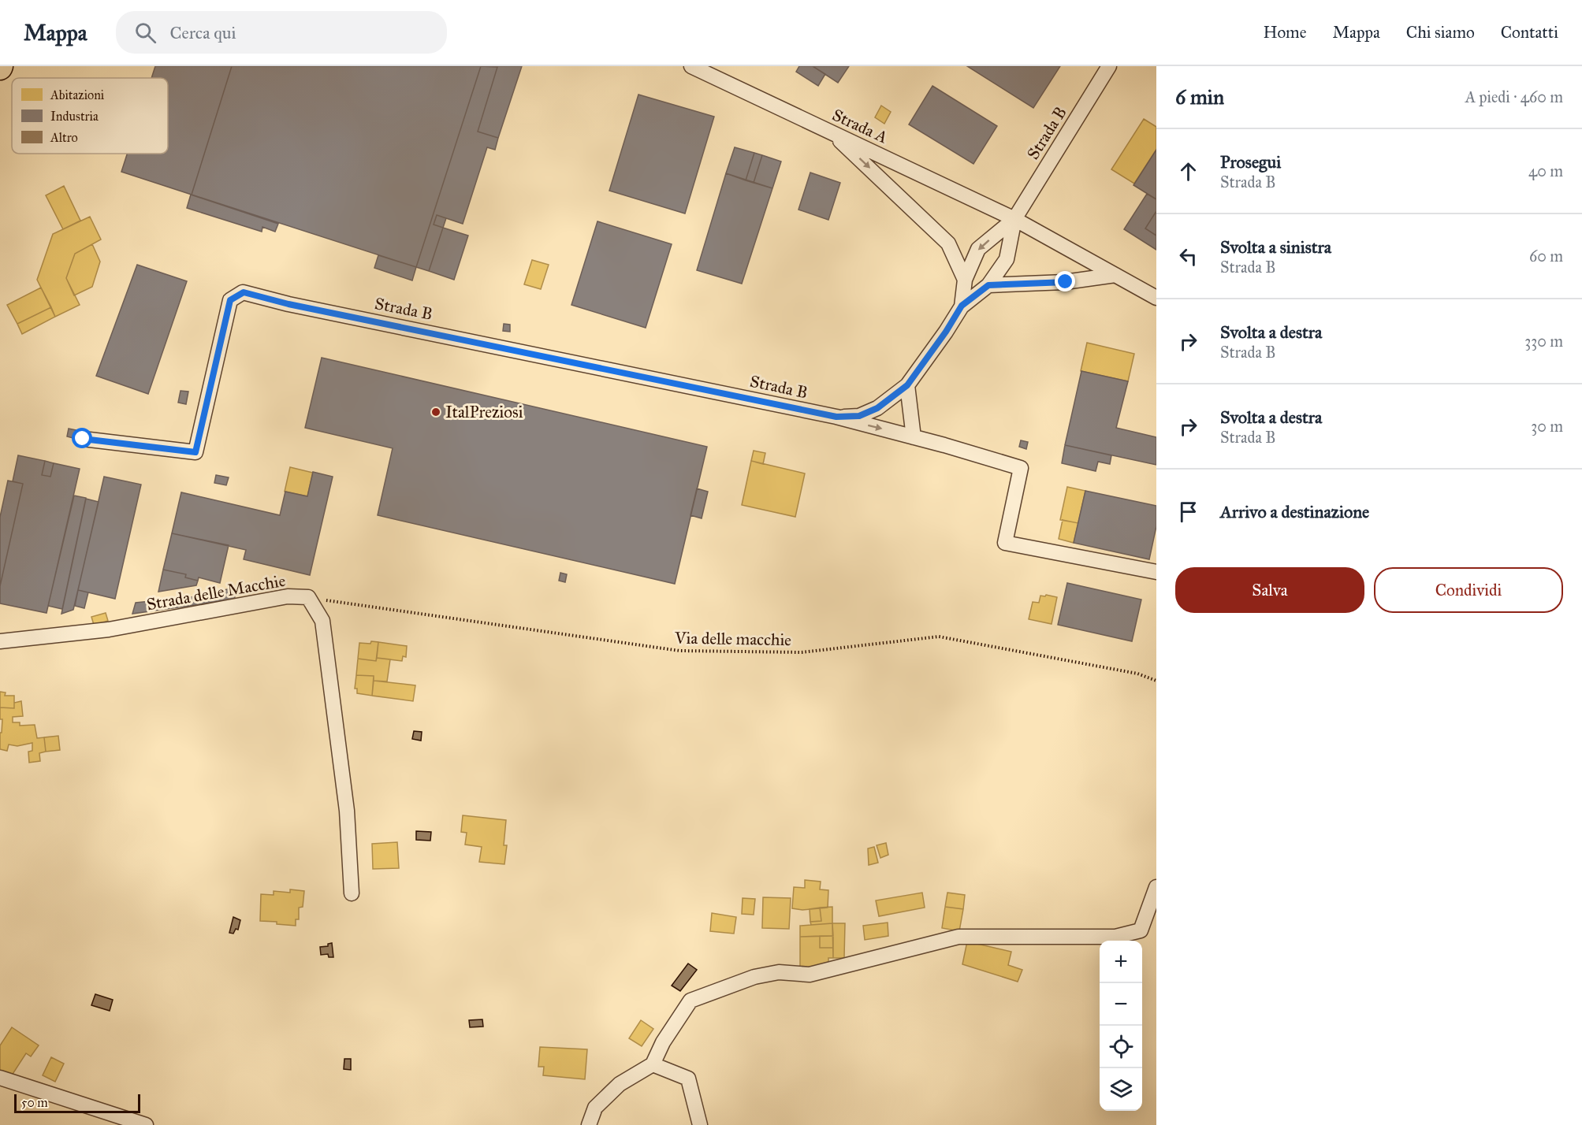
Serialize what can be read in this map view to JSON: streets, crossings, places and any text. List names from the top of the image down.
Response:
{
  "streets": {
    "street": ["Strada A", "Strada B", "Strada delle Macchie"],
    "path": ["Via delle macchie"]
  },
  "crossings": [
    ["Strada A", "Strada B"],
    ["Strada delle Macchie", "Via delle macchie"]
  ],
  "places": ["ItalPreziosi"],
  "legend": ["Abitazioni", "Industria", "Altro"],
  "scale_bar": "50 m",
  "page": {
    "header": "Mappa",
    "search": "Cerca qui",
    "nav": [
      "Home",
      "Mappa",
      "Chi siamo",
      "Contatti"
    ],
    "heading": ["6 min", "A piedi · 460 m"],
    "list": [
      ["Prosegui", "Strada B", "40 m"],
      ["Svolta a sinistra", "Strada B", "60 m"],
      ["Svolta a destra", "Strada B", "330 m"],
      ["Svolta a destra", "Strada B", "30 m"],
      "Arrivo a destinazione"
    ],
    "buttons": ["Salva", "Condividi"],
    "map_buttons": ["+", "−"],
    "scale": "50 m"
  }
}
